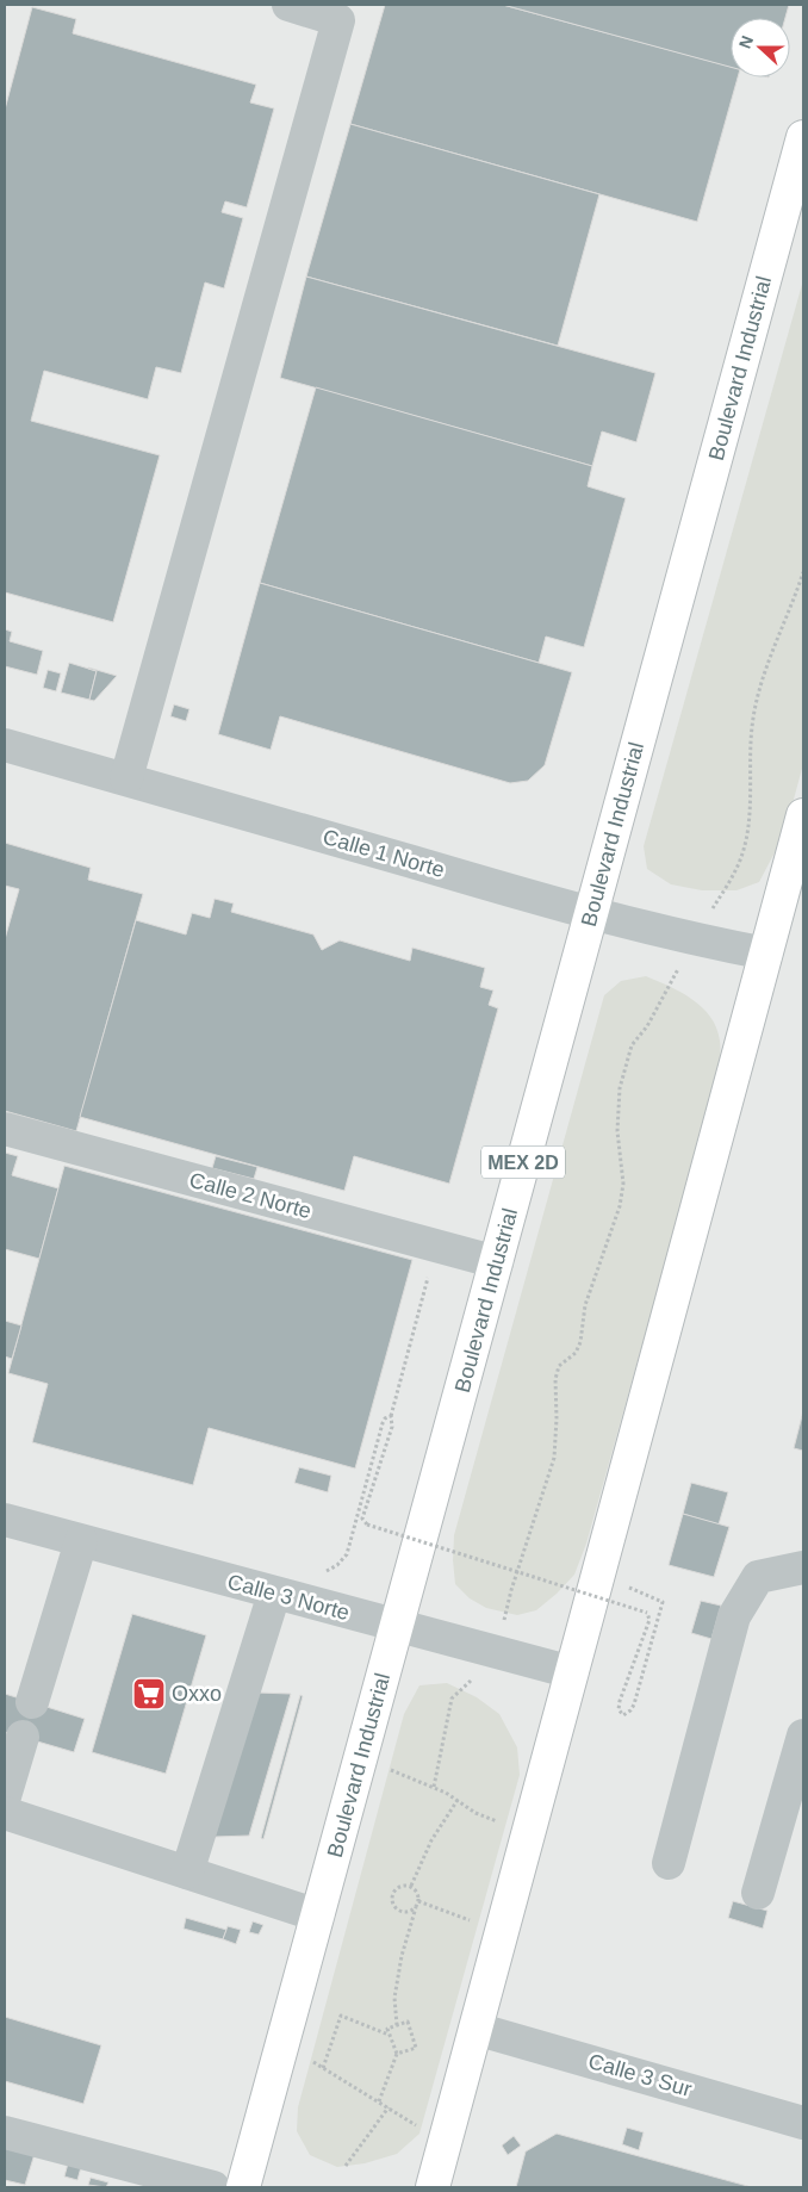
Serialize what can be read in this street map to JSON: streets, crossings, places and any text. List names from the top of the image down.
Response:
{
  "streets": {
    "highway": ["Boulevard Industrial", "MEX 2D"],
    "street": [
      "Calle 1 Norte",
      "Calle 2 Norte",
      "Calle 3 Norte",
      "Calle 3 Sur"
    ]
  },
  "crossings": [
    ["Boulevard Industrial", "Calle 1 Norte"],
    ["Boulevard Industrial", "Calle 2 Norte"],
    ["Boulevard Industrial", "Calle 3 Norte"]
  ],
  "places": {
    "supermarket": ["Oxxo"]
  },
  "north": "left"
}
